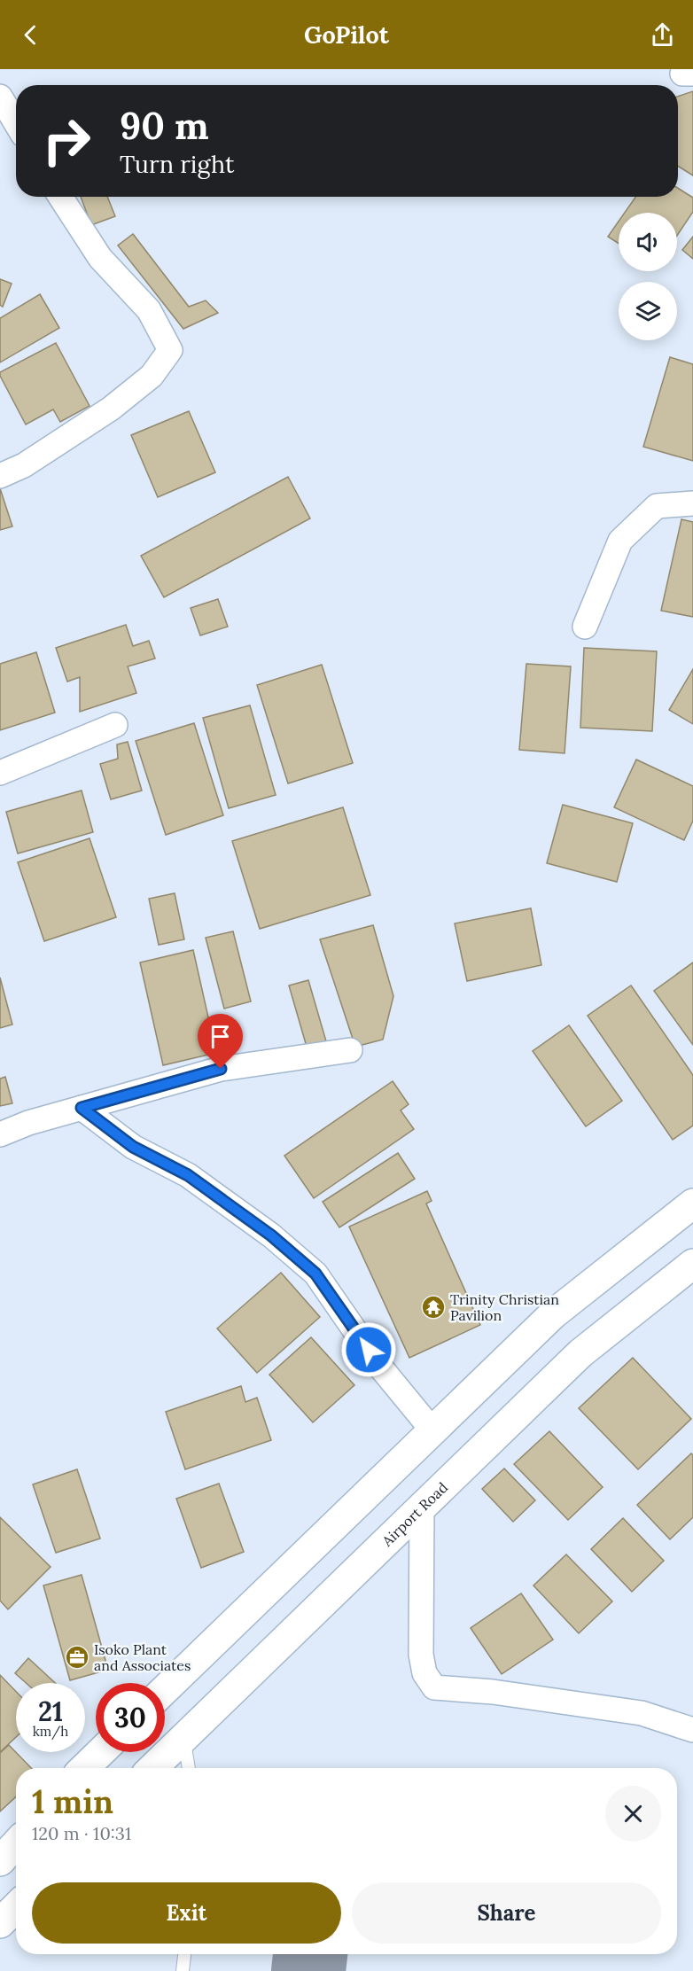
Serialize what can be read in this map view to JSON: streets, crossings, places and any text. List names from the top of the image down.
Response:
{
  "streets": {
    "main road": ["Airport Road"]
  },
  "places": {
    "temple": ["Trinity Christian Pavilion"],
    "office": ["Isoko Plant and Associates"]
  },
  "page": {
    "header": "GoPilot",
    "turn": ["90 m", "Turn right"],
    "speed": "21 km/h",
    "limit": "30",
    "heading": ["1 min", "120 m · 10:31"],
    "buttons": ["Exit", "Share"]
  }
}
